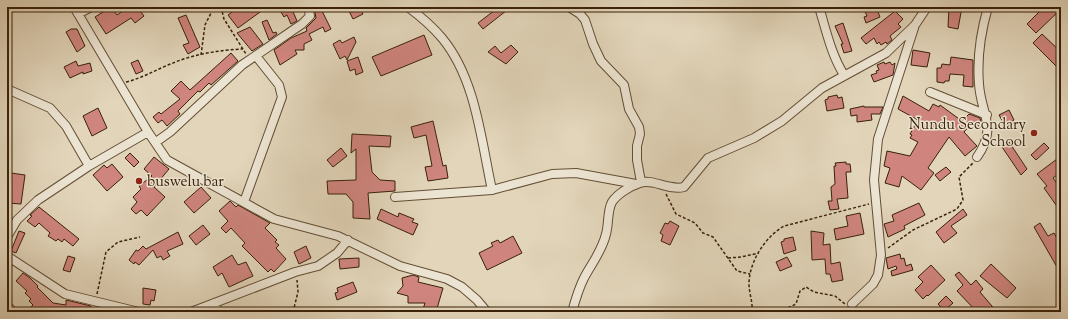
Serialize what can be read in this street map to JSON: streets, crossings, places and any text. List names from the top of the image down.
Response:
{
  "places": ["Nundu Secondary School", "buswelu bar"]
}
